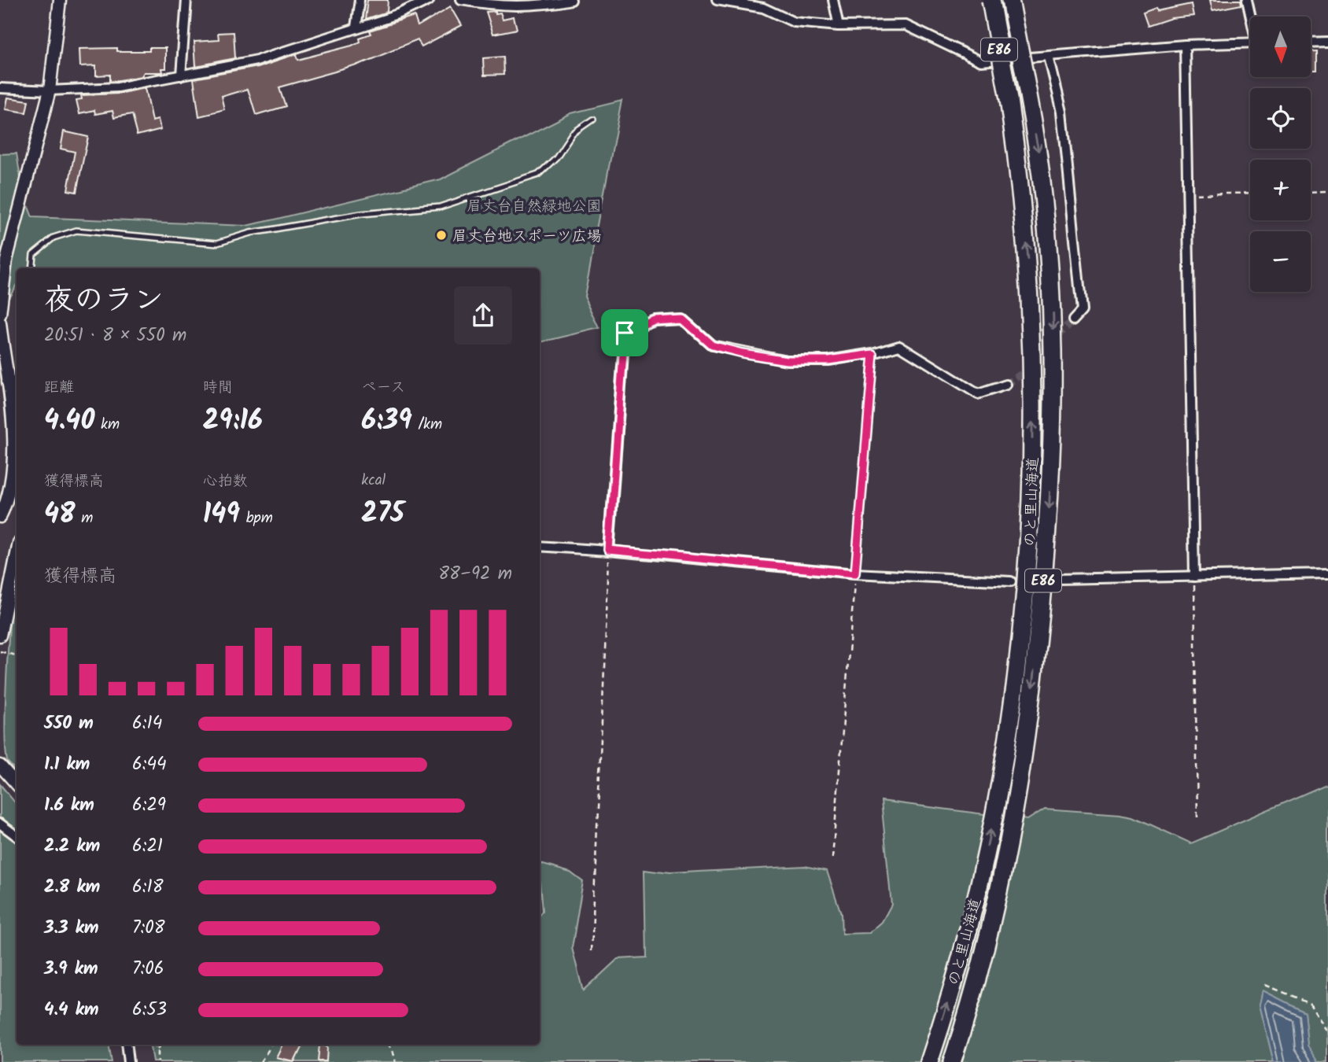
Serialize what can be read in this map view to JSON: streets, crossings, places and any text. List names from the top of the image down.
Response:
{
  "streets": {
    "highway": ["E86", "のと里山海道"]
  },
  "parks": ["眉丈台自然緑地公園"],
  "places": ["眉丈台地スポーツ広場"],
  "north": "bottom",
  "page": {
    "map_buttons": ["+", "−"],
    "heading": ["夜のラン", "20:51 · 8 × 550 m"],
    "stats": [
      ["距離", "4.40 km"],
      ["時間", "29:16"],
      ["ペース", "6:39 /km"],
      ["獲得標高", "48 m"],
      ["心拍数", "149 bpm"],
      ["kcal", "275"]
    ],
    "chart": ["獲得標高", "88–92 m"],
    "list": [
      {
        "name": "550 m",
        "note": "6:14"
      },
      {
        "name": "1.1 km",
        "note": "6:44"
      },
      {
        "name": "1.6 km",
        "note": "6:29"
      },
      {
        "name": "2.2 km",
        "note": "6:21"
      },
      {
        "name": "2.8 km",
        "note": "6:18"
      },
      {
        "name": "3.3 km",
        "note": "7:08"
      },
      {
        "name": "3.9 km",
        "note": "7:06"
      },
      {
        "name": "4.4 km",
        "note": "6:53"
      }
    ]
  }
}
